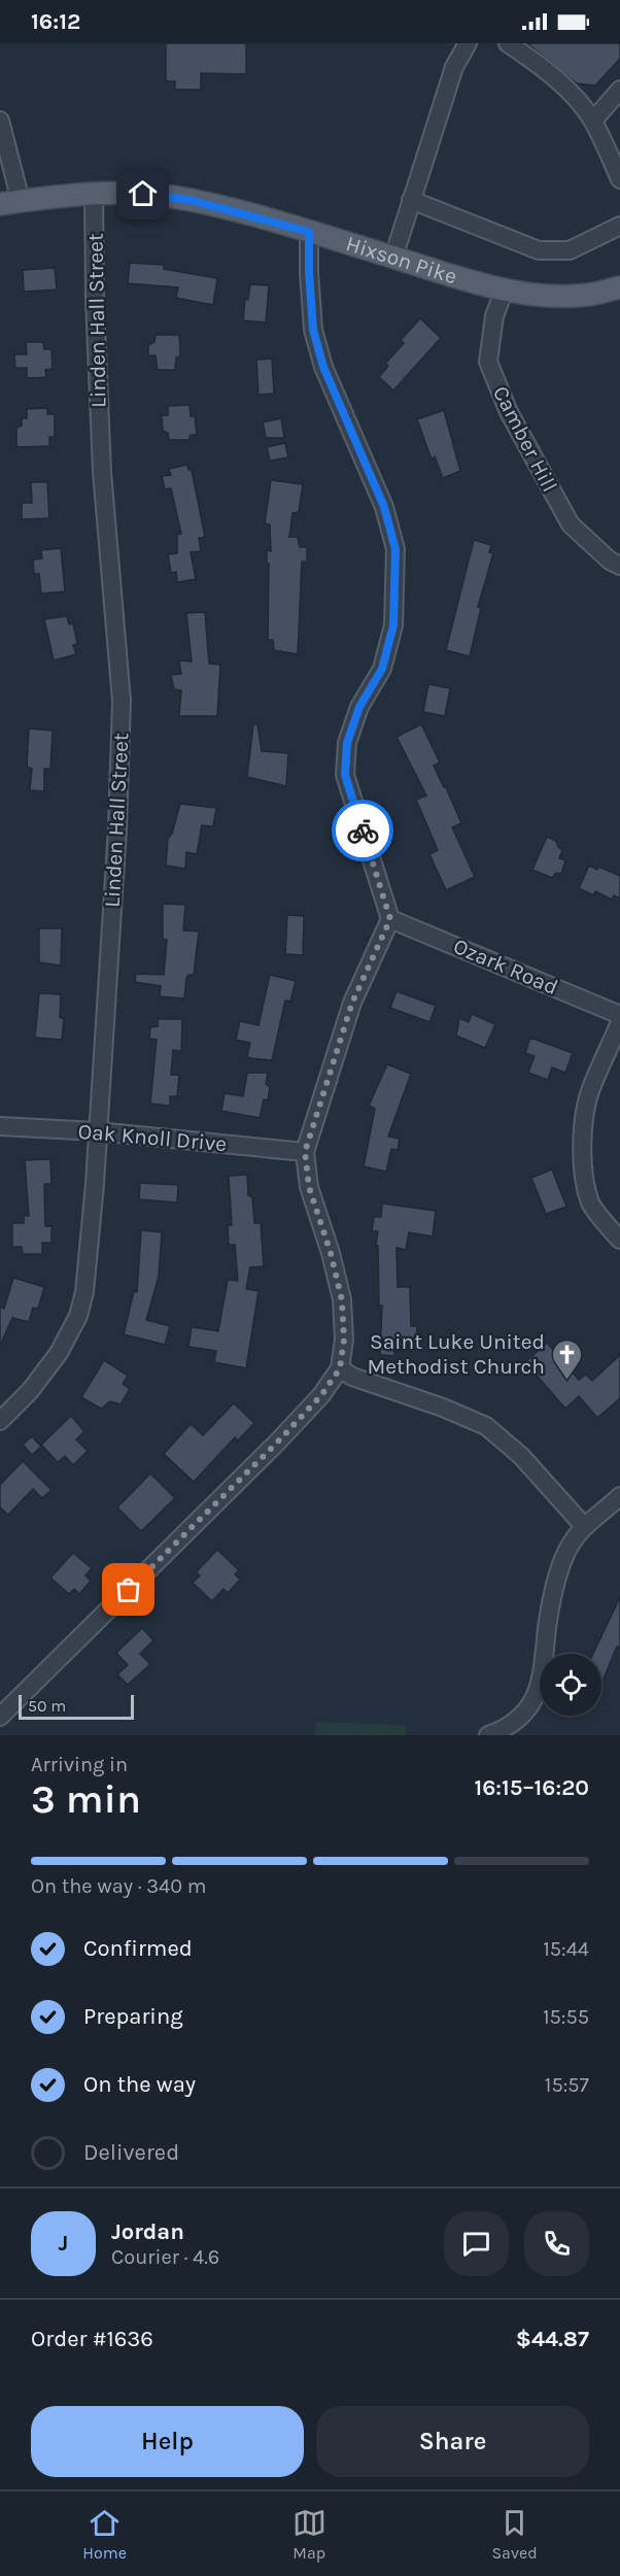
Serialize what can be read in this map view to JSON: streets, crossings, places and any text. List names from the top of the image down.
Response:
{
  "streets": {
    "main road": ["Hixson Pike"],
    "street": [
      "Linden Hall Street",
      "Camber Hill",
      "Ozark Road",
      "Oak Knoll Drive"
    ]
  },
  "crossings": [
    ["Hixson Pike", "Linden Hall Street"],
    ["Hixson Pike", "Camber Hill"],
    ["Linden Hall Street", "Oak Knoll Drive"]
  ],
  "places": {
    "church": ["Saint Luke United Methodist Church"]
  },
  "scale_bar": "50 m",
  "page": {
    "status": "16:12",
    "scale": "50 m",
    "heading": ["3 min", "Arriving in", "16:15–16:20"],
    "panel": [
      "Jordan",
      "Courier · 4.6",
      "Order #1636",
      "$44.87"
    ],
    "bar": "On the way · 340 m",
    "list": [
      ["Confirmed", "15:44"],
      ["Preparing", "15:55"],
      ["On the way", "15:57"],
      "Delivered"
    ],
    "round": "J",
    "buttons": ["Help", "Share"],
    "tabs": ["Home", "Map", "Saved"]
  }
}
